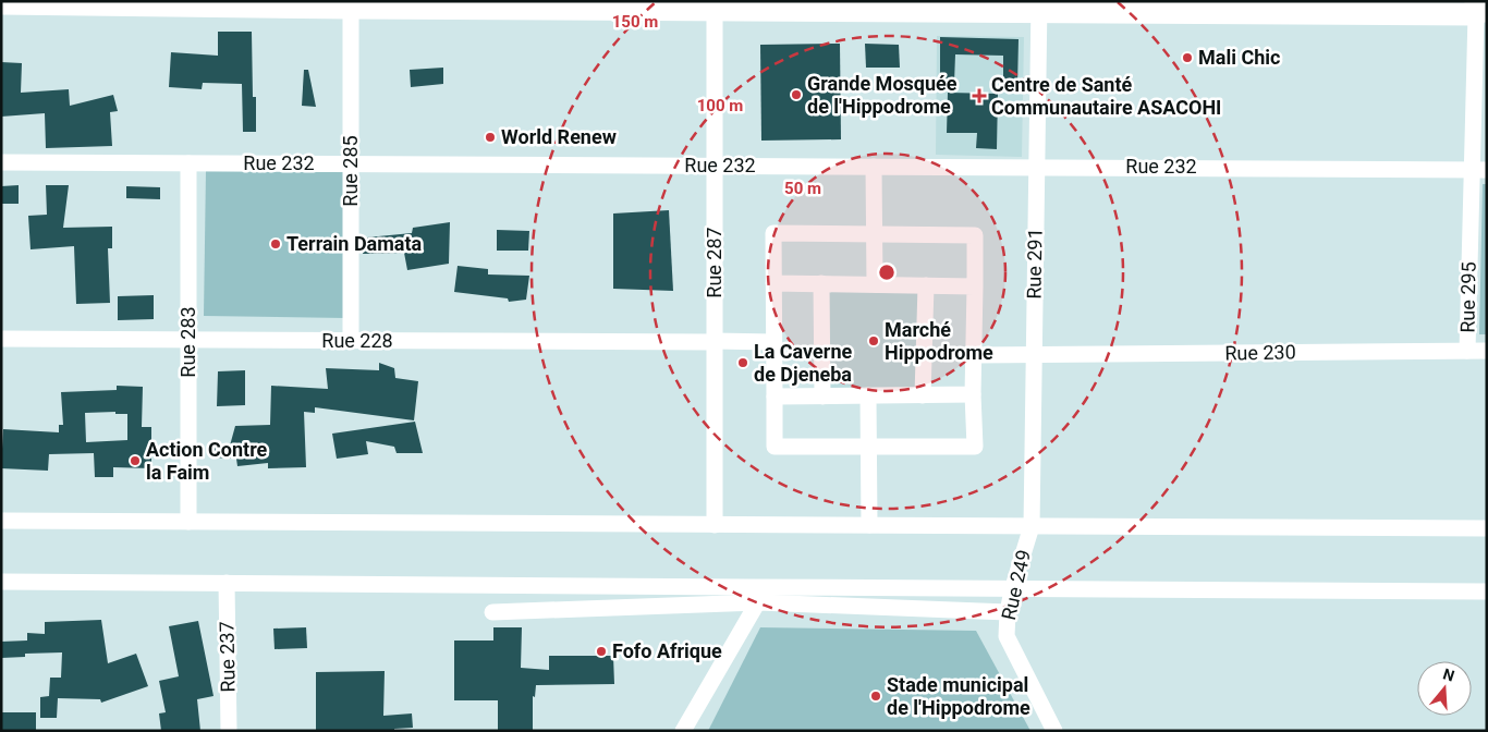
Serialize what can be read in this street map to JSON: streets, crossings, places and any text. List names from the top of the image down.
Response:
{
  "streets": {
    "street": [
      "Rue 232",
      "Rue 285",
      "Rue 287",
      "Rue 291",
      "Rue 295",
      "Rue 228",
      "Rue 283",
      "Rue 230",
      "Rue 249",
      "Rue 237"
    ]
  },
  "crossings": [
    ["Rue 232", "Rue 285"],
    ["Rue 232", "Rue 287"],
    ["Rue 232", "Rue 291"],
    ["Rue 232", "Rue 295"],
    ["Rue 232", "Rue 283"],
    ["Rue 285", "Rue 228"],
    ["Rue 287", "Rue 228"],
    ["Rue 291", "Rue 230"],
    ["Rue 291", "Rue 249"],
    ["Rue 295", "Rue 230"],
    ["Rue 228", "Rue 283"]
  ],
  "places": {
    "other": [
      "Mali Chic",
      "Grande Mosquée de l'Hippodrome",
      "World Renew",
      "Terrain Damata",
      "Marché Hippodrome",
      "La Caverne de Djeneba",
      "Action Contre la Faim",
      "Fofo Afrique",
      "Stade municipal de l'Hippodrome"
    ],
    "health": ["Centre de Santé Communautaire ASACOHI"]
  },
  "north": "top",
  "rings": ["150 m", "100 m", "50 m"]
}
